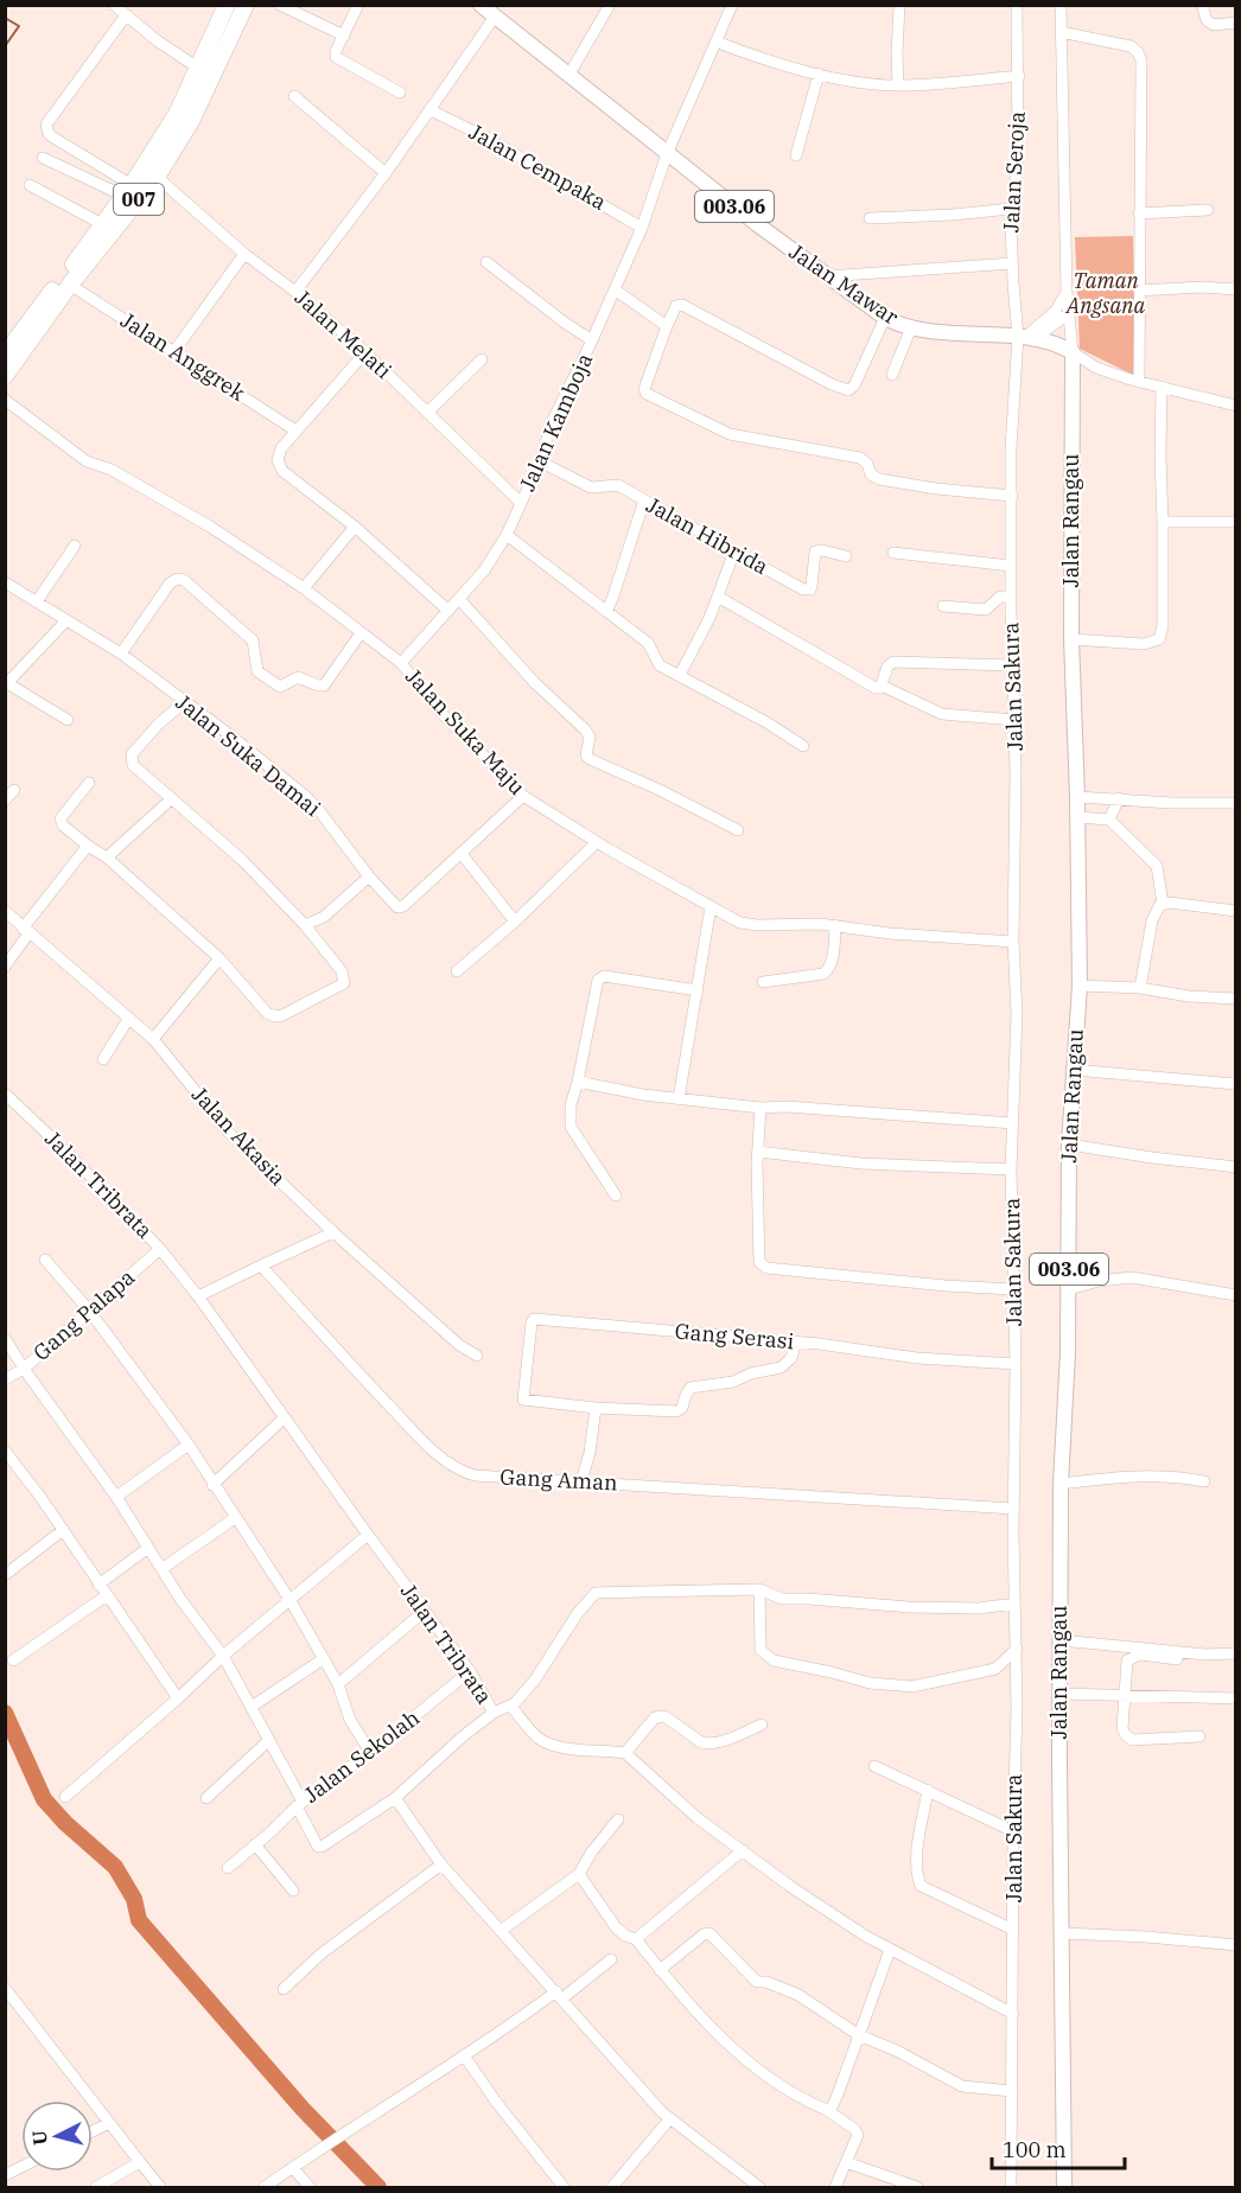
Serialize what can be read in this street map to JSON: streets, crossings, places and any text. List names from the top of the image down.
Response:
{
  "streets": {
    "highway": ["007"],
    "main road": ["003.06", "Jalan Mawar", "Jalan Rangau"],
    "street": [
      "Jalan Cempaka",
      "Jalan Seroja",
      "Jalan Melati",
      "Jalan Anggrek",
      "Jalan Kamboja",
      "Jalan Hibrida",
      "Jalan Sakura",
      "Jalan Suka Maju",
      "Jalan Suka Damai",
      "Jalan Akasia",
      "Jalan Tribrata",
      "Gang Palapa",
      "Gang Serasi",
      "Gang Aman",
      "Jalan Sekolah"
    ]
  },
  "crossings": [
    ["Jalan Cempaka", "Jalan Kamboja"],
    ["Jalan Seroja", "Jalan Mawar"],
    ["Jalan Seroja", "Jalan Sakura"],
    ["007", "Jalan Melati"],
    ["007", "Jalan Anggrek"],
    ["Jalan Mawar", "Jalan Kamboja"],
    ["Jalan Mawar", "Jalan Rangau"],
    ["Jalan Mawar", "Jalan Sakura"],
    ["Jalan Melati", "Jalan Kamboja"],
    ["Jalan Kamboja", "Jalan Hibrida"],
    ["Jalan Kamboja", "Jalan Suka Maju"],
    ["Jalan Sakura", "Jalan Suka Maju"],
    ["Jalan Sakura", "Gang Serasi"],
    ["Jalan Sakura", "Gang Aman"],
    ["Jalan Suka Maju", "Jalan Suka Damai"],
    ["Jalan Tribrata", "Gang Palapa"],
    ["Jalan Tribrata", "Jalan Sekolah"]
  ],
  "parks": ["Taman Angsana"],
  "scale_bar": "100 m",
  "north": "left"
}
